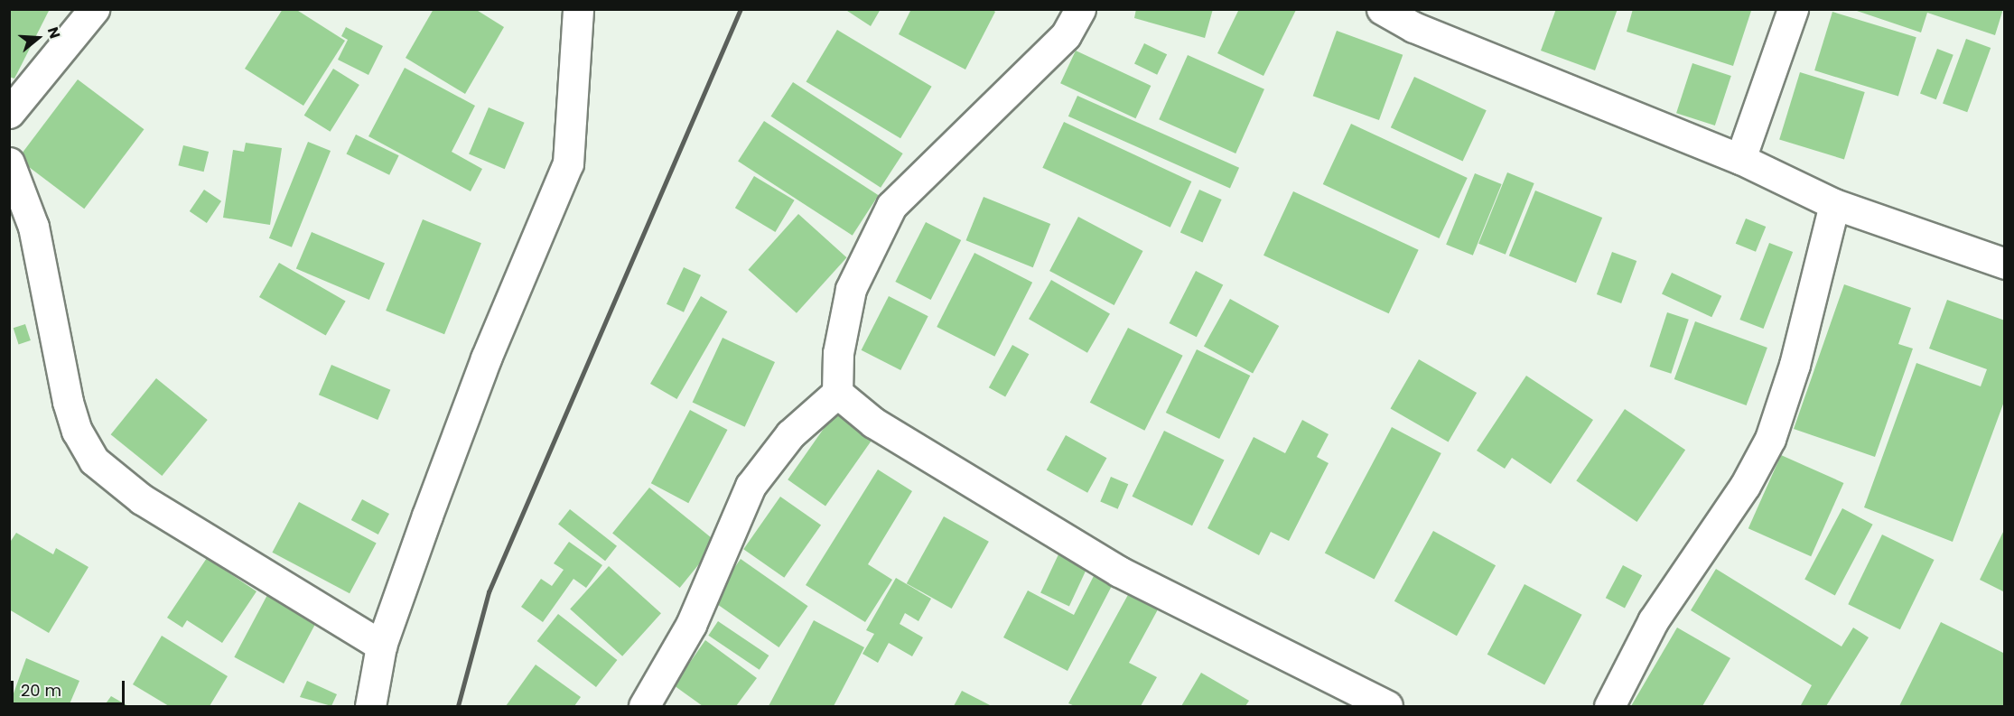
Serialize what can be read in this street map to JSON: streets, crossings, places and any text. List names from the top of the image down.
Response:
{
  "scale_bar": "20 m",
  "north": "right"
}
